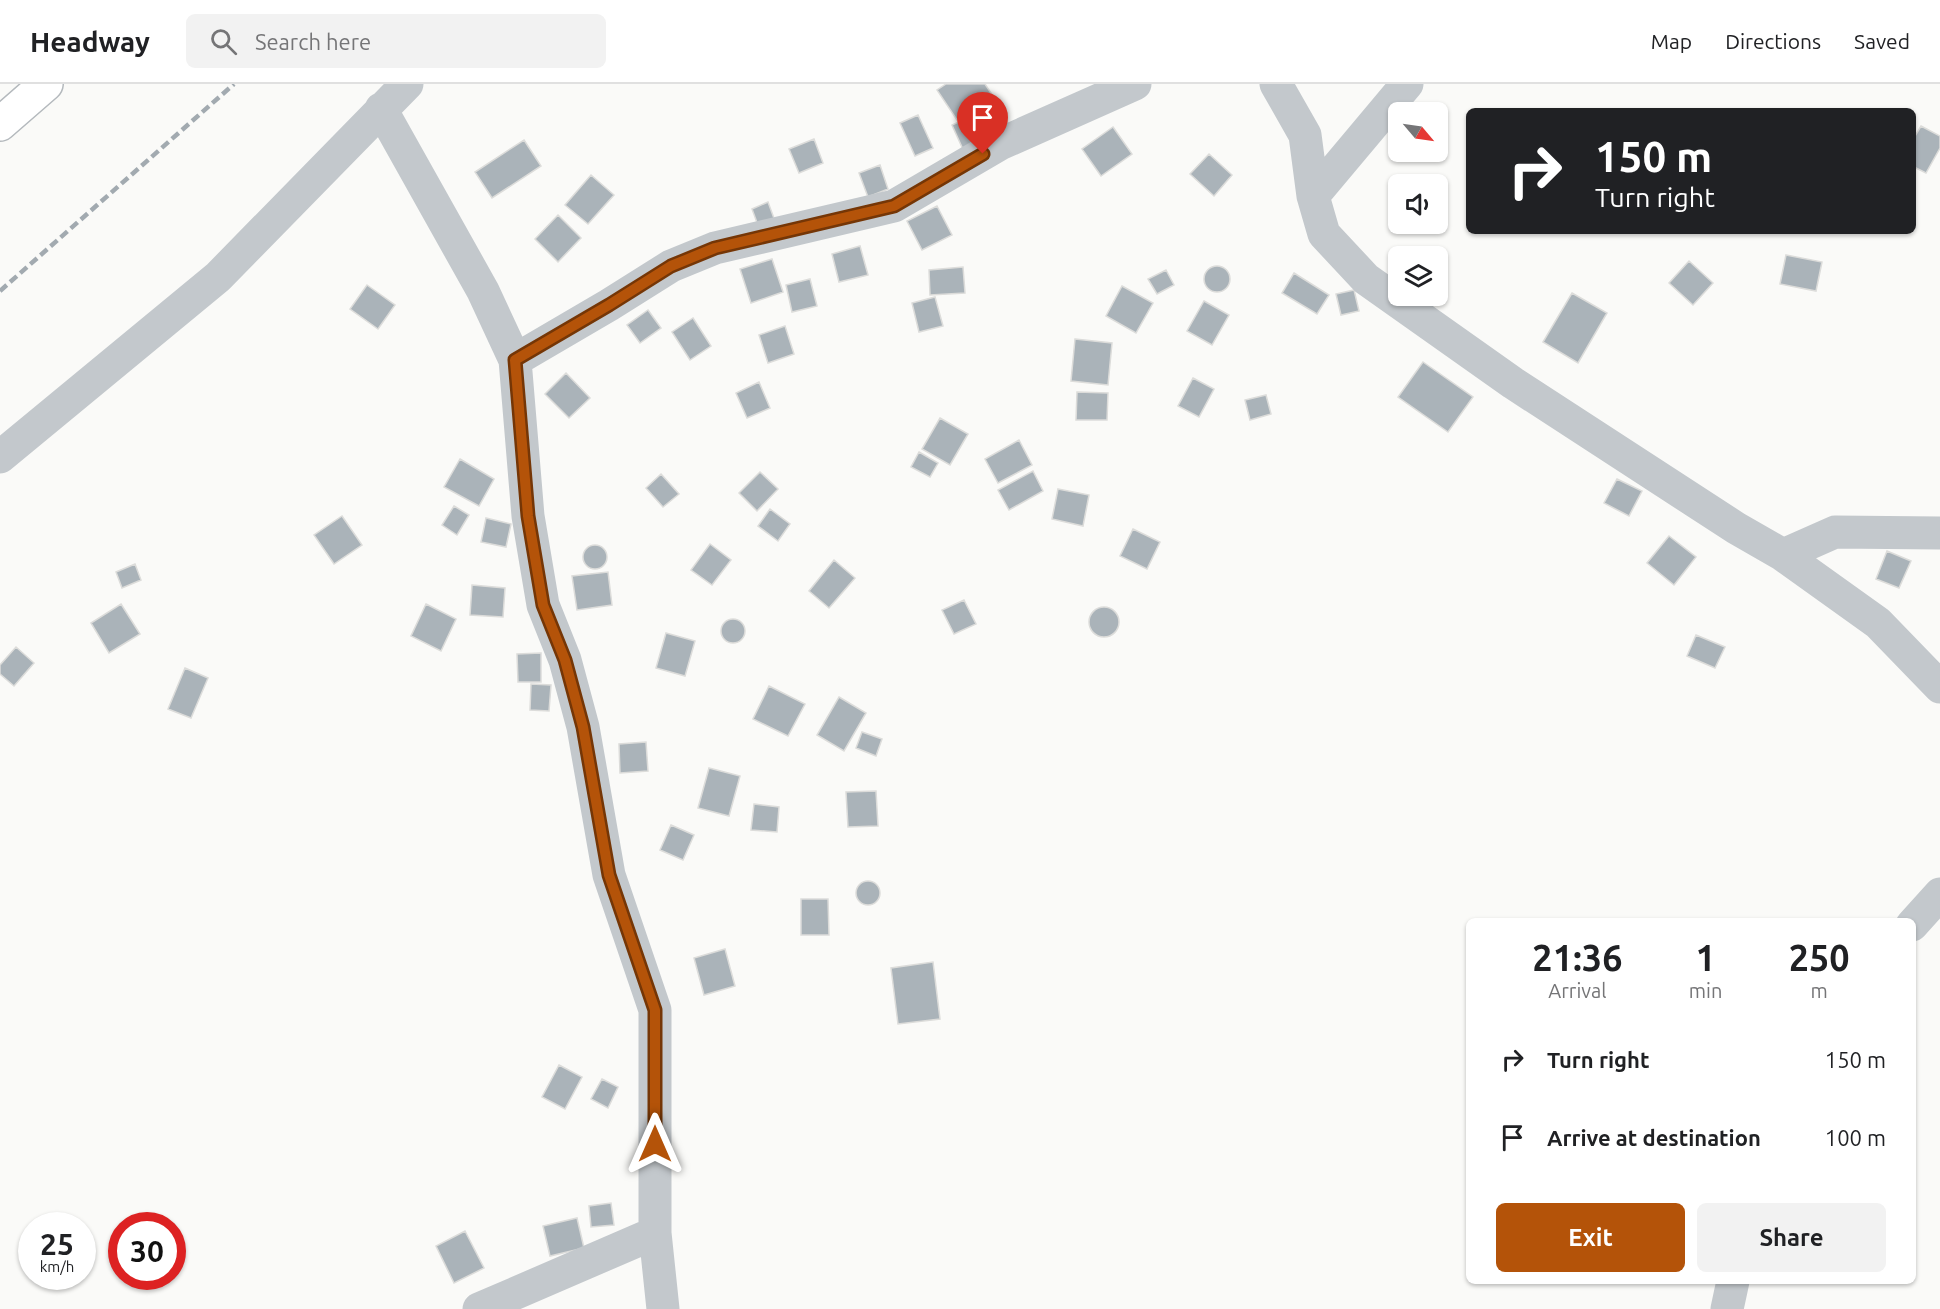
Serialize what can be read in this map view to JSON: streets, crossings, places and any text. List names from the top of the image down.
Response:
{
  "north": "bottom right",
  "page": {
    "header": "Headway",
    "search": "Search here",
    "nav": ["Map", "Directions", "Saved"],
    "turn": ["150 m", "Turn right"],
    "eta": [
      "21:36",
      "Arrival",
      "1",
      "min",
      "250",
      "m"
    ],
    "list": [
      {
        "name": "Turn right",
        "value": "150 m"
      },
      {
        "name": "Arrive at destination",
        "value": "100 m"
      }
    ],
    "buttons": ["Exit", "Share"],
    "speed": "25 km/h",
    "limit": "30"
  }
}
